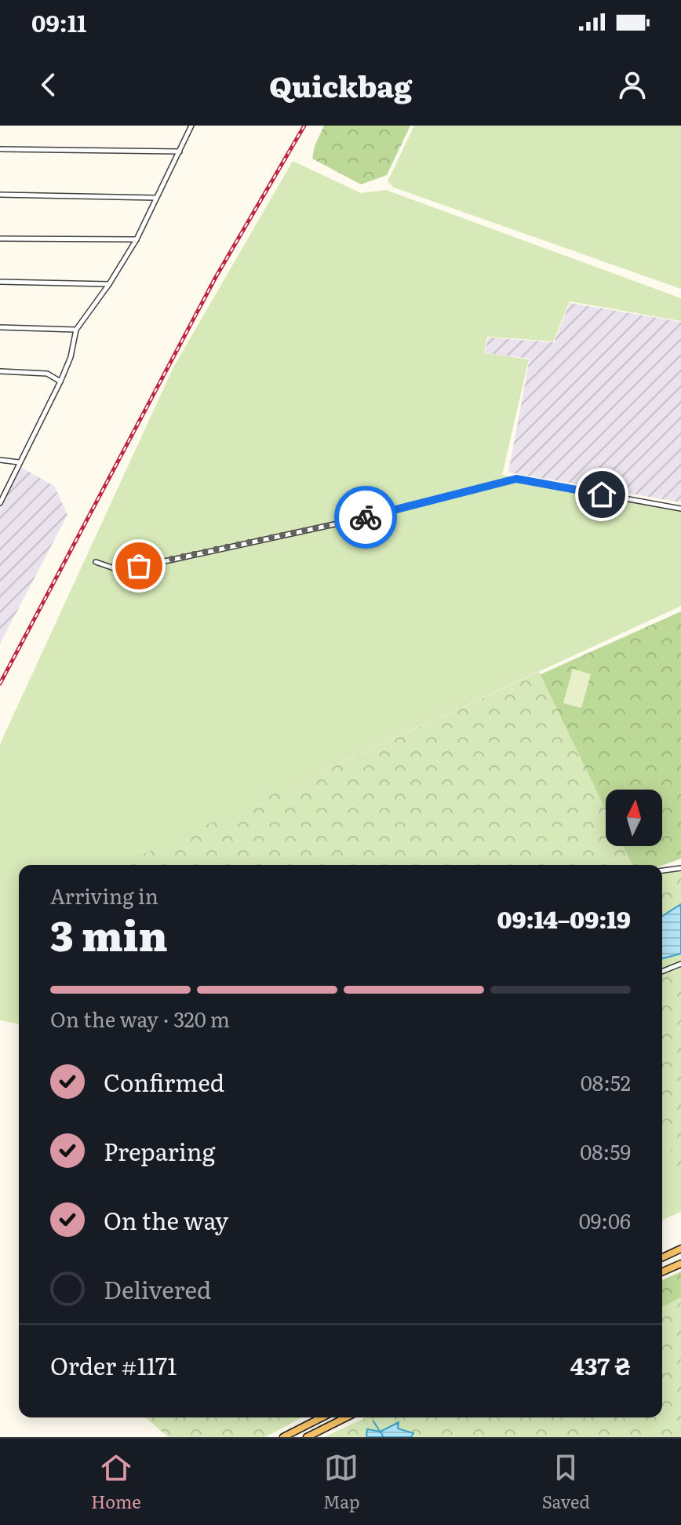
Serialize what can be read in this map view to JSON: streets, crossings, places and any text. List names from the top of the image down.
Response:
{
  "north": "top",
  "page": {
    "status": "09:11",
    "header": "Quickbag",
    "heading": ["3 min", "Arriving in", "09:14–09:19"],
    "panel": ["Order #1171", "437 ₴"],
    "bar": "On the way · 320 m",
    "list": [
      ["Confirmed", "08:52"],
      ["Preparing", "08:59"],
      ["On the way", "09:06"],
      "Delivered"
    ],
    "tabs": ["Home", "Map", "Saved"]
  }
}
